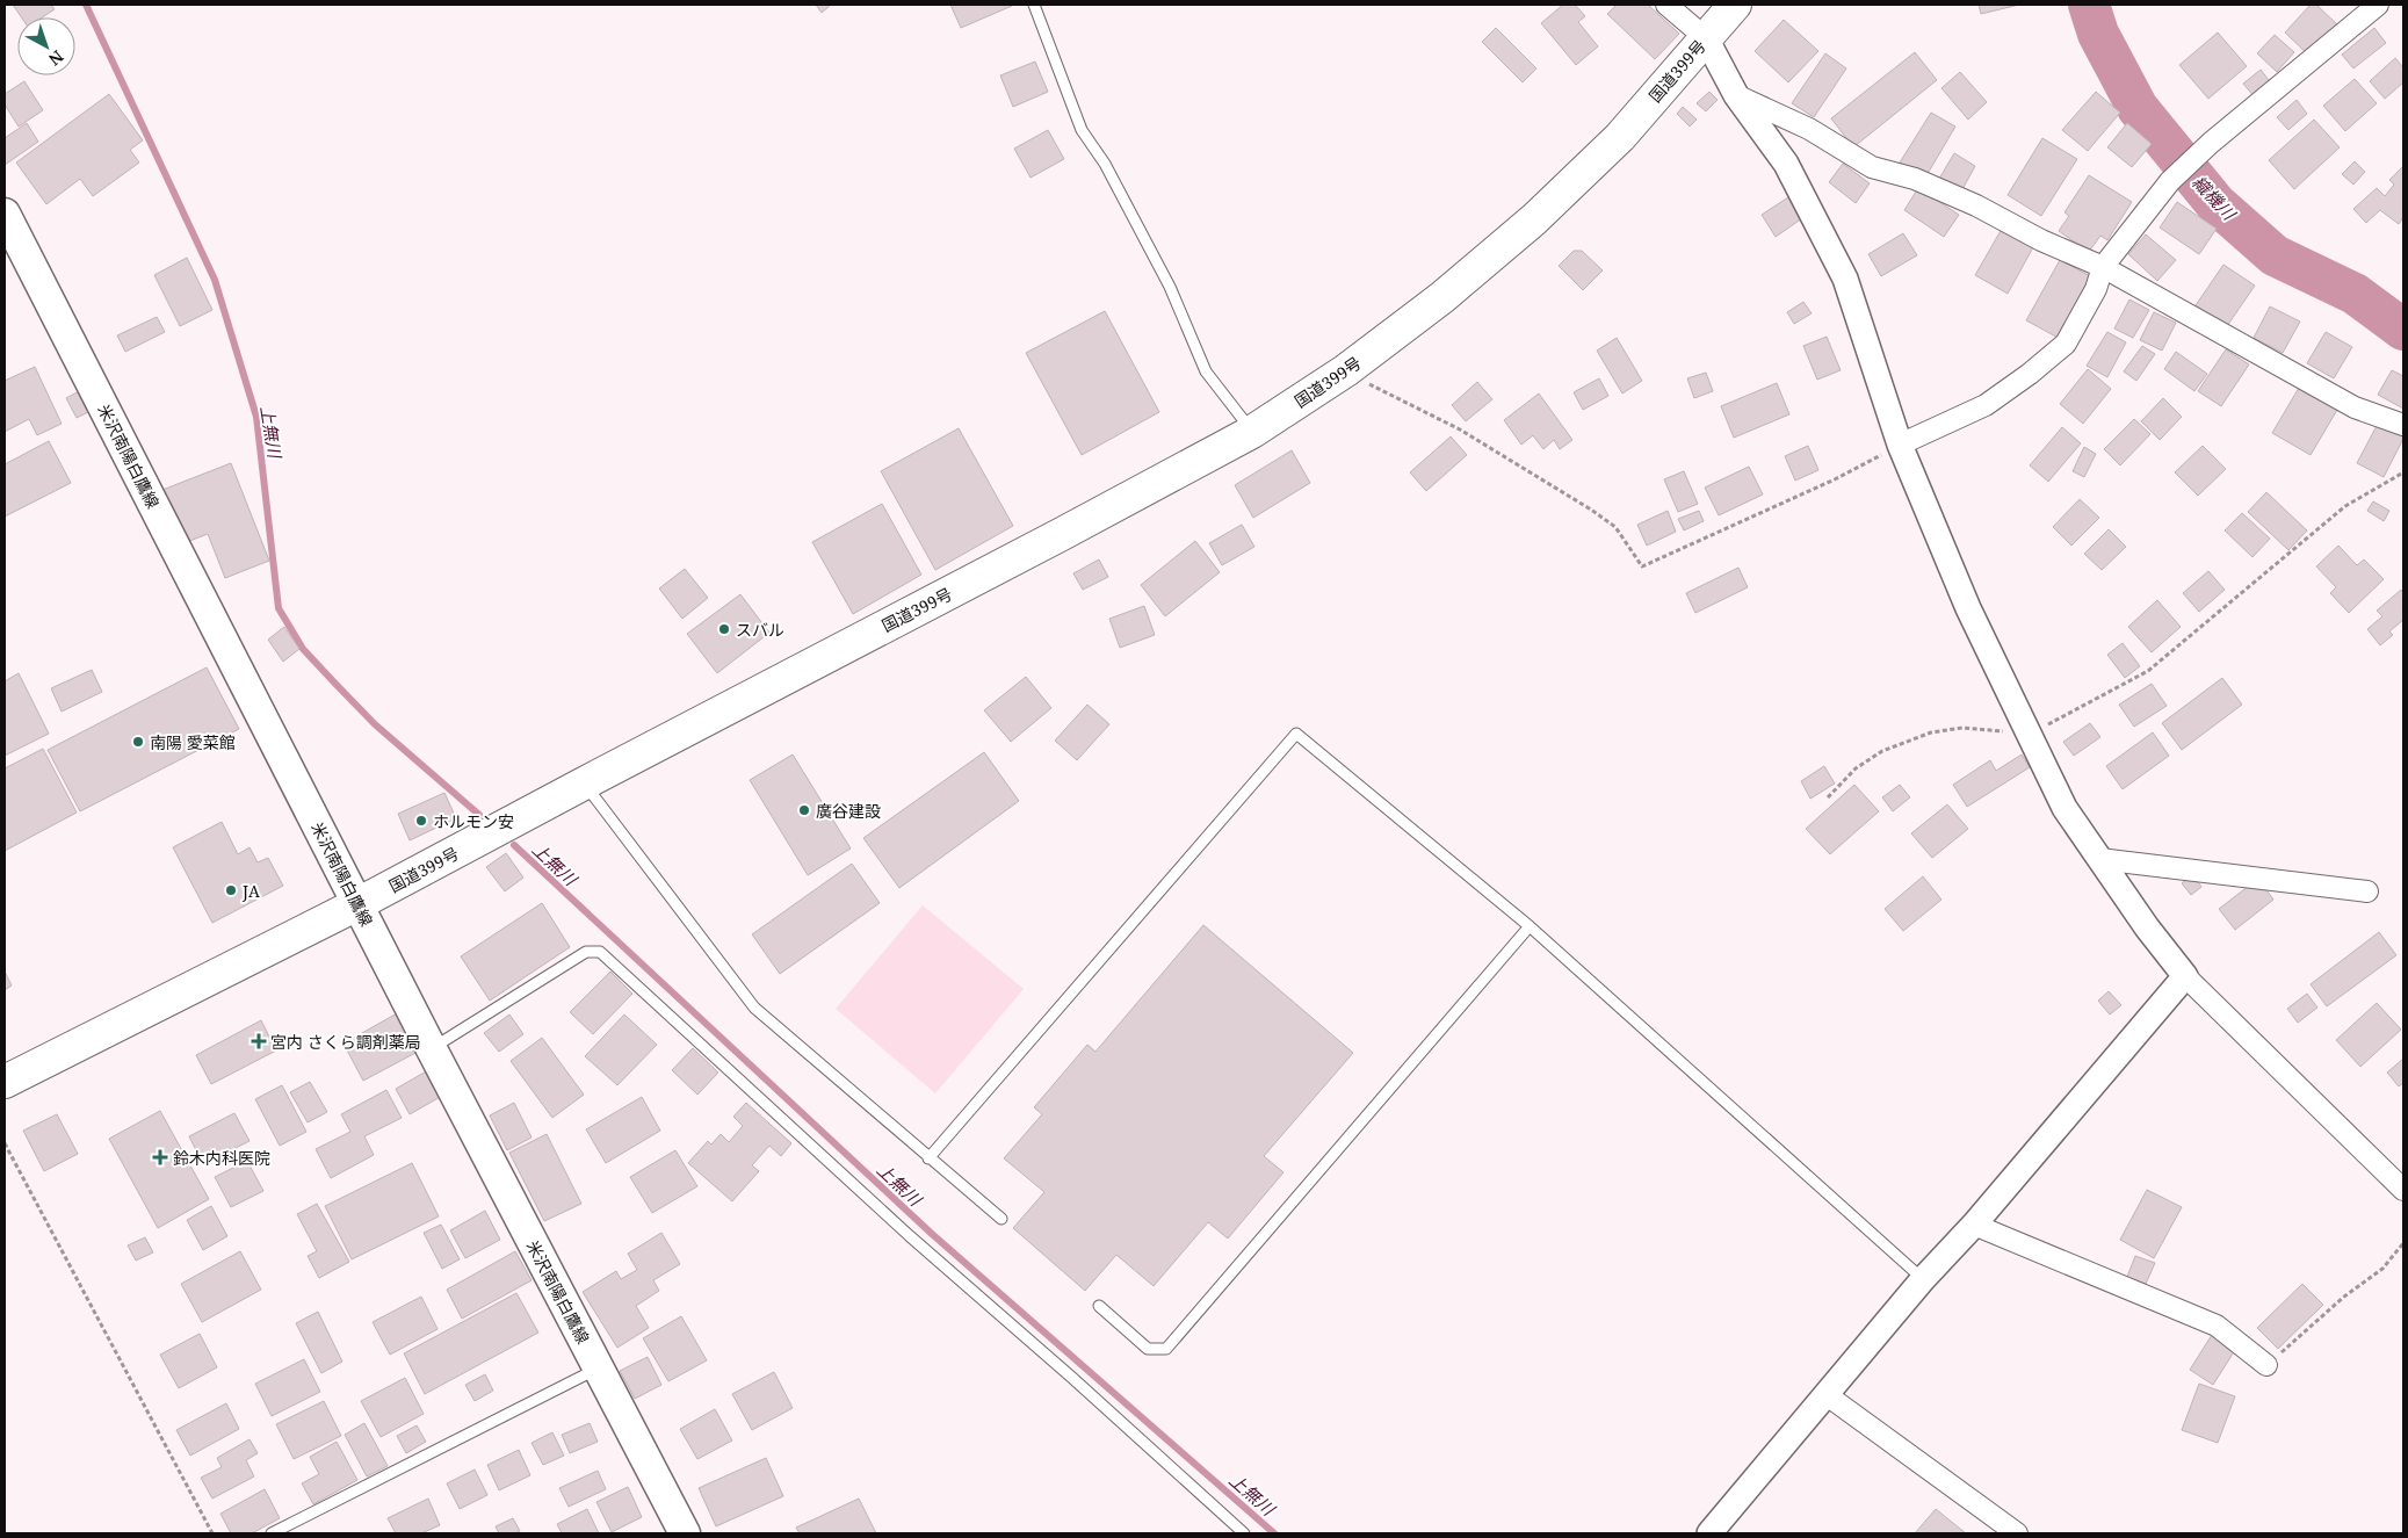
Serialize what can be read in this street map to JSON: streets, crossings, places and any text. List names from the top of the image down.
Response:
{
  "streets": {
    "highway": ["国道399号"],
    "main road": ["米沢南陽白鷹線"]
  },
  "crossings": [
    ["国道399号", "米沢南陽白鷹線"]
  ],
  "water": ["織機川", "上無川"],
  "places": {
    "other": [
      "スバル",
      "南陽 愛菜館",
      "廣谷建設",
      "ホルモン安",
      "JA"
    ],
    "health": ["宮内 さくら調剤薬局", "鈴木内科医院"]
  },
  "north": "bottom right"
}
